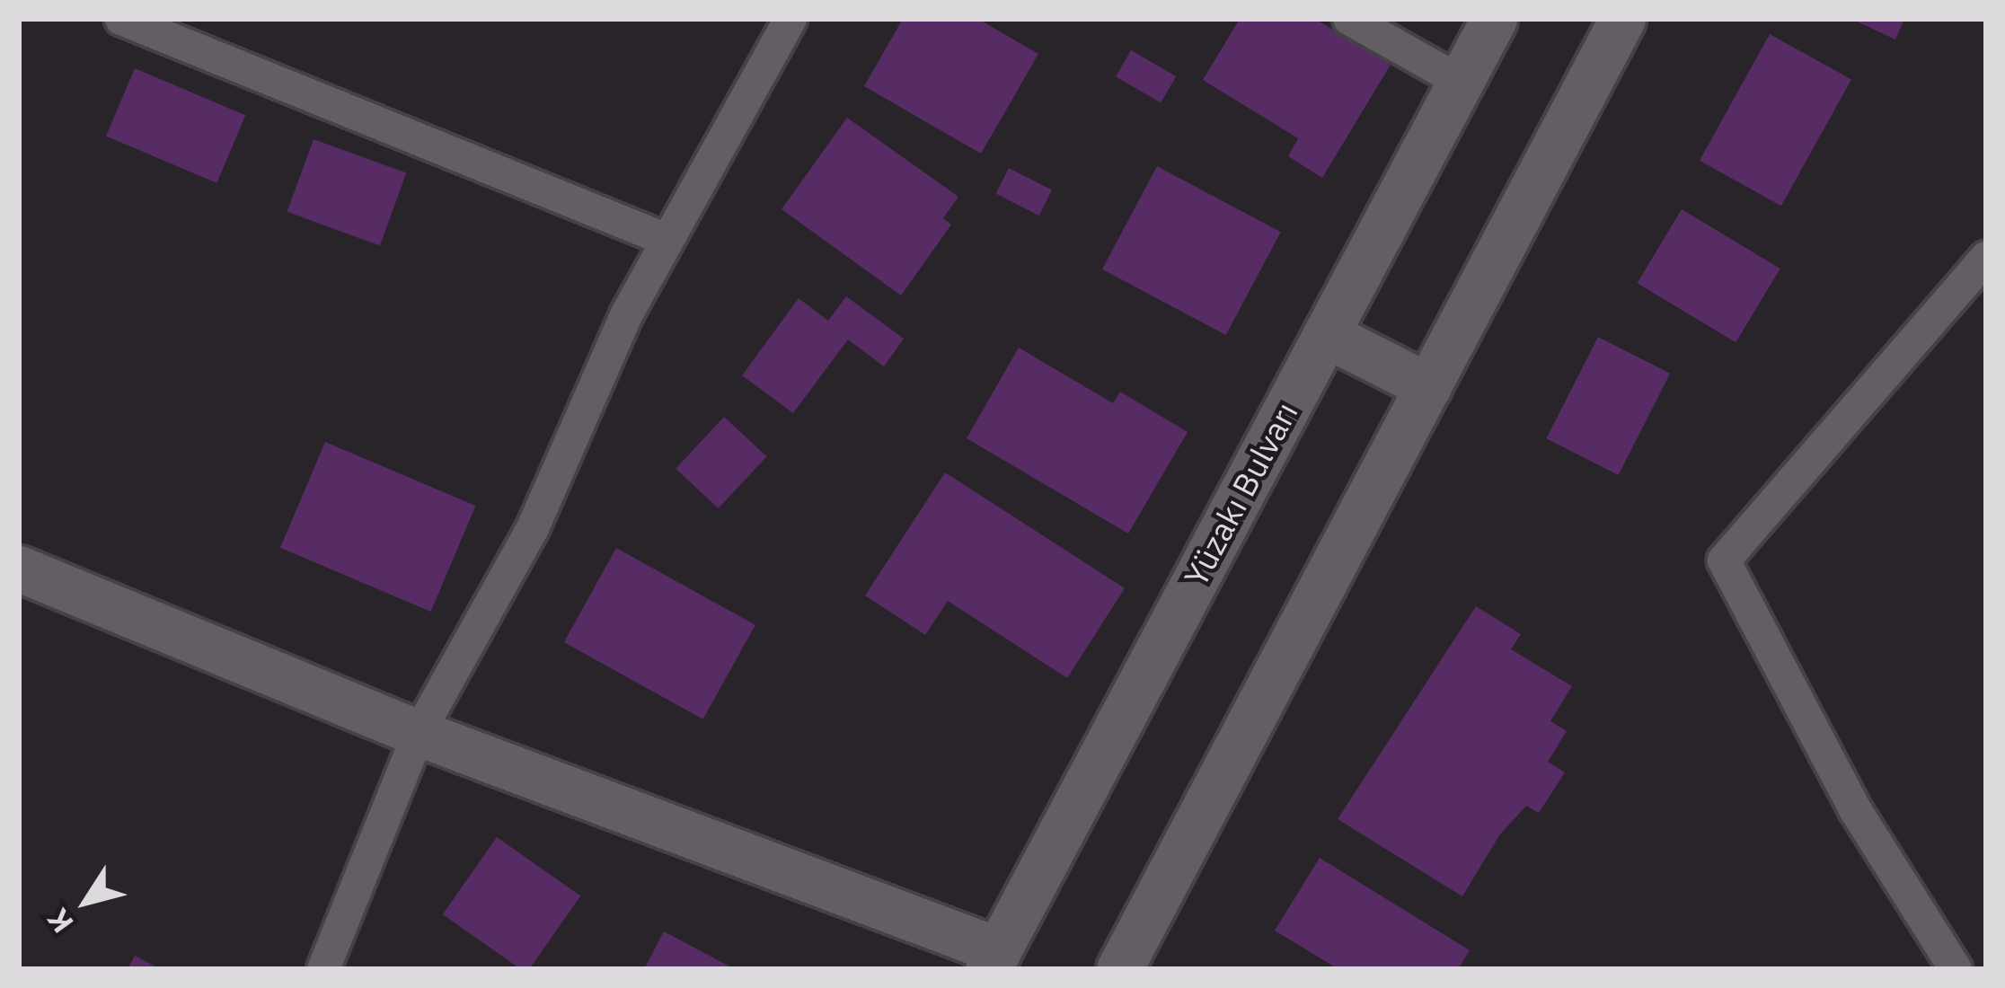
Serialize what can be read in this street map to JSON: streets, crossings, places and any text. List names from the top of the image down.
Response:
{
  "streets": {
    "main road": ["Yüzakı Bulvarı"]
  },
  "north": "bottom left"
}
